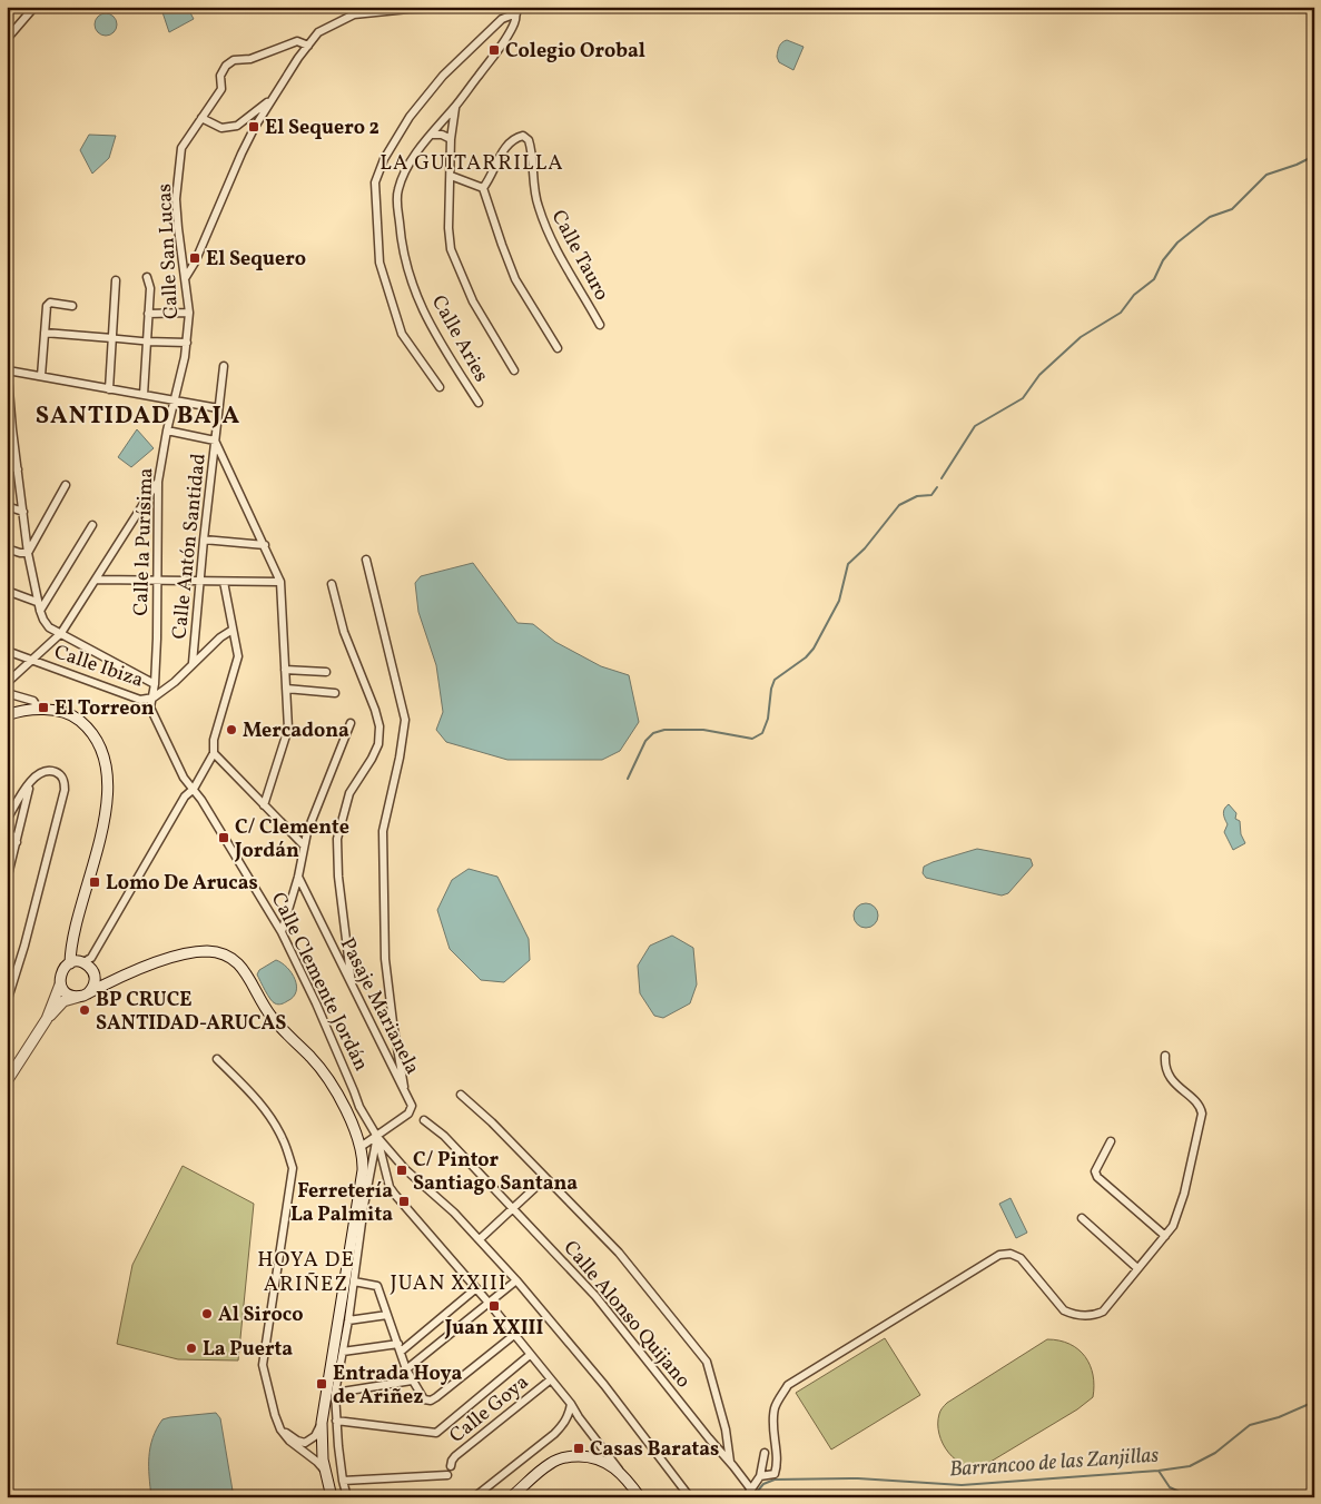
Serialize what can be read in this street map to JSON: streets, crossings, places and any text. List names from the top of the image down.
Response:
{
  "streets": {
    "street": [
      "Calle San Lucas",
      "Calle Tauro",
      "Calle Aries",
      "Calle la Purísima",
      "Calle Antón Santidad",
      "Calle Ibiza",
      "Calle Clemente Jordán",
      "Pasaje Marianela",
      "Calle Alonso Quijano",
      "Calle Goya"
    ]
  },
  "crossings": [
    ["Calle San Lucas", "Calle la Purísima"],
    ["Calle la Purísima", "Calle Ibiza"],
    ["Calle Clemente Jordán", "Pasaje Marianela"]
  ],
  "districts": [
    "LA GUITARRILLA",
    "SANTIDAD BAJA",
    "HOYA DE ARIÑEZ",
    "JUAN XXIII"
  ],
  "water": ["Barrancoo de las Zanjillas"],
  "places": {
    "transit": [
      "Colegio Orobal",
      "El Sequero 2",
      "El Sequero",
      "El Torreon",
      "C/ Clemente Jordán",
      "Lomo De Arucas",
      "C/ Pintor Santiago Santana",
      "Ferretería La Palmita",
      "Juan XXIII",
      "Entrada Hoya de Ariñez",
      "Casas Baratas"
    ],
    "other": [
      "Mercadona",
      "BP CRUCE SANTIDAD-ARUCAS",
      "Al Siroco",
      "La Puerta"
    ]
  }
}
